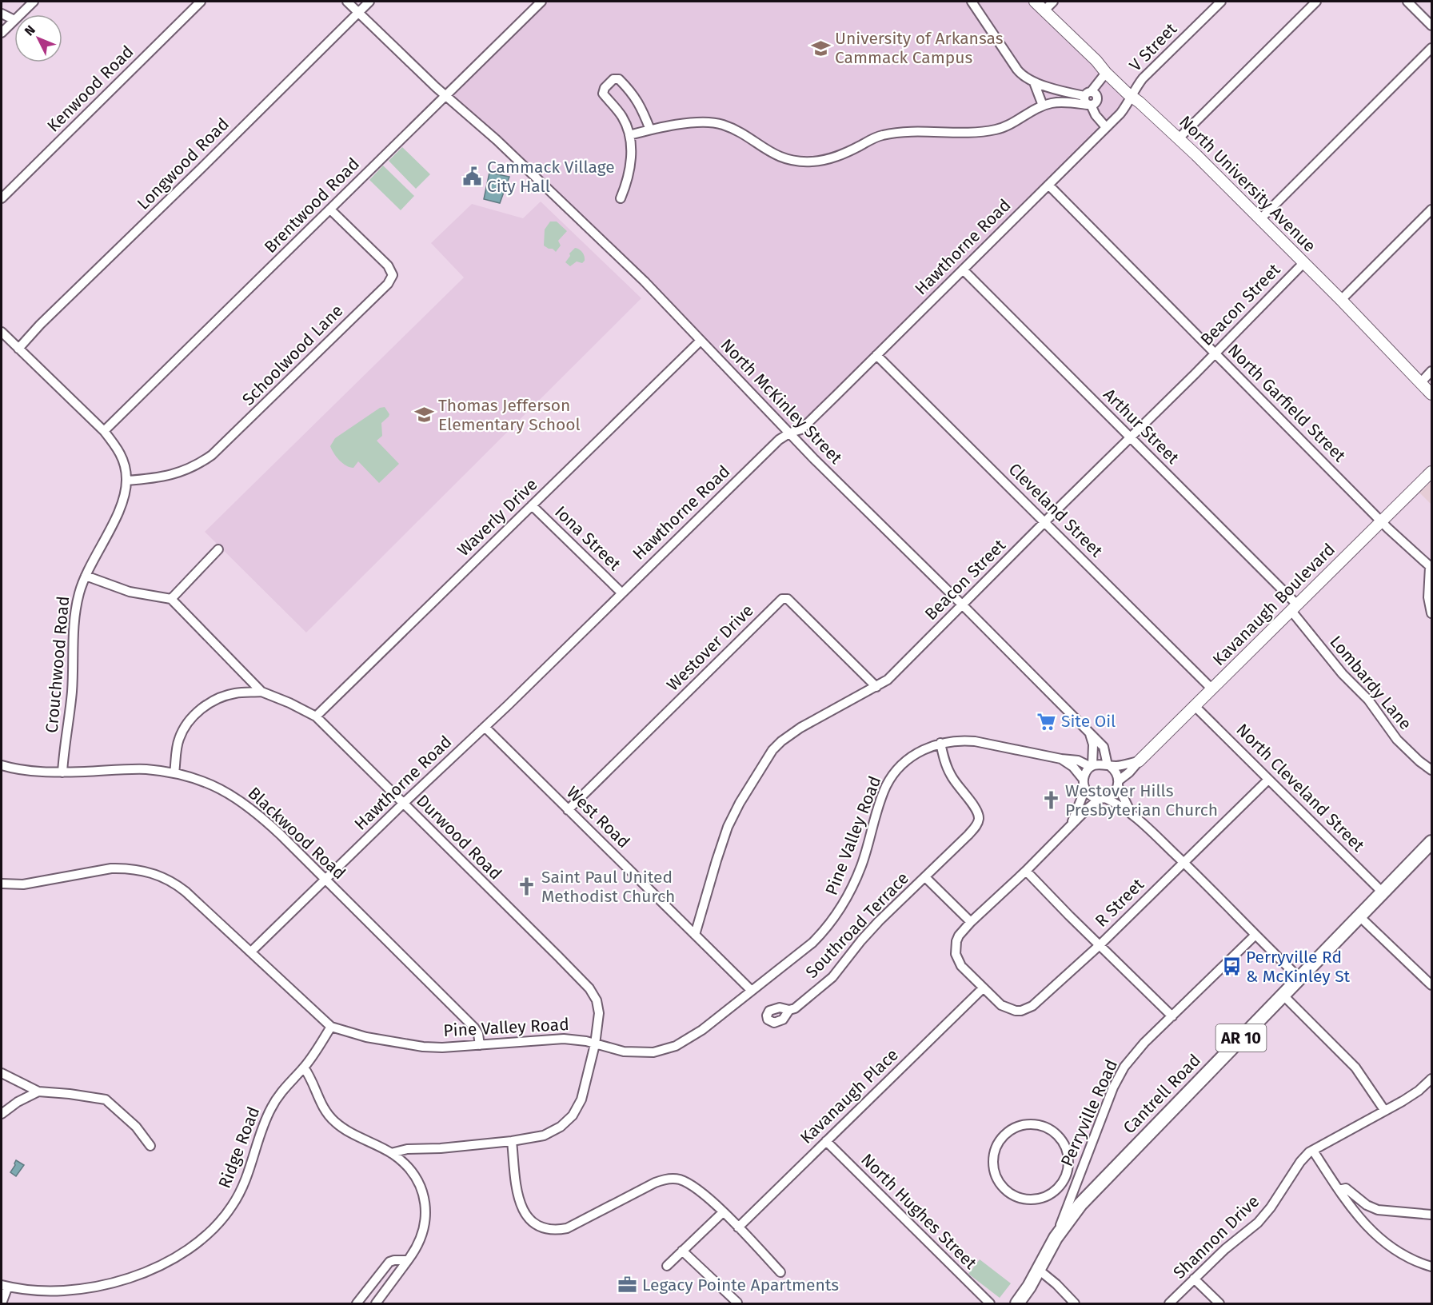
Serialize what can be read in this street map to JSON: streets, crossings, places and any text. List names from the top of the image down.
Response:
{
  "streets": {
    "main road": ["AR 10", "Cantrell Road"],
    "street": [
      "V Street",
      "Kenwood Road",
      "Longwood Road",
      "North University Avenue",
      "Brentwood Road",
      "Hawthorne Road",
      "Beacon Street",
      "Schoolwood Lane",
      "North McKinley Street",
      "North Garfield Street",
      "Arthur Street",
      "Cleveland Street",
      "Waverly Drive",
      "Iona Street",
      "Kavanaugh Boulevard",
      "Westover Drive",
      "Crouchwood Road",
      "Lombardy Lane",
      "North Cleveland Street",
      "West Road",
      "Blackwood Road",
      "Pine Valley Road",
      "Durwood Road",
      "R Street",
      "Southroad Terrace",
      "Kavanaugh Place",
      "Perryville Road",
      "Ridge Road",
      "North Hughes Street",
      "Shannon Drive"
    ]
  },
  "crossings": [
    ["V Street", "North University Avenue"],
    ["V Street", "Hawthorne Road"],
    ["Longwood Road", "North McKinley Street"],
    ["Longwood Road", "Crouchwood Road"],
    ["North University Avenue", "Hawthorne Road"],
    ["North University Avenue", "Beacon Street"],
    ["Brentwood Road", "Schoolwood Lane"],
    ["Brentwood Road", "North McKinley Street"],
    ["Brentwood Road", "Crouchwood Road"],
    ["Hawthorne Road", "North McKinley Street"],
    ["Hawthorne Road", "North Garfield Street"],
    ["Hawthorne Road", "Arthur Street"],
    ["Hawthorne Road", "Cleveland Street"],
    ["Hawthorne Road", "Iona Street"],
    ["Hawthorne Road", "West Road"],
    ["Hawthorne Road", "Blackwood Road"],
    ["Hawthorne Road", "Pine Valley Road"],
    ["Hawthorne Road", "Durwood Road"],
    ["Beacon Street", "North McKinley Street"],
    ["Beacon Street", "North Garfield Street"],
    ["Beacon Street", "Arthur Street"],
    ["Beacon Street", "Cleveland Street"],
    ["Beacon Street", "Westover Drive"],
    ["Beacon Street", "West Road"],
    ["Schoolwood Lane", "Crouchwood Road"],
    ["North McKinley Street", "Waverly Drive"],
    ["North McKinley Street", "Pine Valley Road"],
    ["North Garfield Street", "Kavanaugh Boulevard"],
    ["Arthur Street", "Kavanaugh Boulevard"],
    ["Arthur Street", "Lombardy Lane"],
    ["Cleveland Street", "Kavanaugh Boulevard"],
    ["Waverly Drive", "Iona Street"],
    ["Waverly Drive", "Durwood Road"],
    ["Kavanaugh Boulevard", "Lombardy Lane"],
    ["Kavanaugh Boulevard", "North Cleveland Street"],
    ["Westover Drive", "West Road"],
    ["Crouchwood Road", "Blackwood Road"],
    ["North Cleveland Street", "R Street"],
    ["North Cleveland Street", "Cantrell Road"],
    ["West Road", "Pine Valley Road"],
    ["Blackwood Road", "Pine Valley Road"],
    ["Pine Valley Road", "Durwood Road"],
    ["Pine Valley Road", "Southroad Terrace"],
    ["Pine Valley Road", "Ridge Road"],
    ["R Street", "Kavanaugh Place"],
    ["Cantrell Road", "Perryville Road"],
    ["Kavanaugh Place", "North Hughes Street"]
  ],
  "places": {
    "school or university": ["University of Arkansas Cammack Campus", "Thomas Jefferson Elementary School"],
    "public building": ["Cammack Village City Hall"],
    "supermarket": ["Site Oil"],
    "church": ["Westover Hills Presbyterian Church", "Saint Paul United Methodist Church"],
    "bus stop": ["Perryville Rd & McKinley St"],
    "office": ["Legacy Pointe Apartments"]
  },
  "north": "top left"
}
